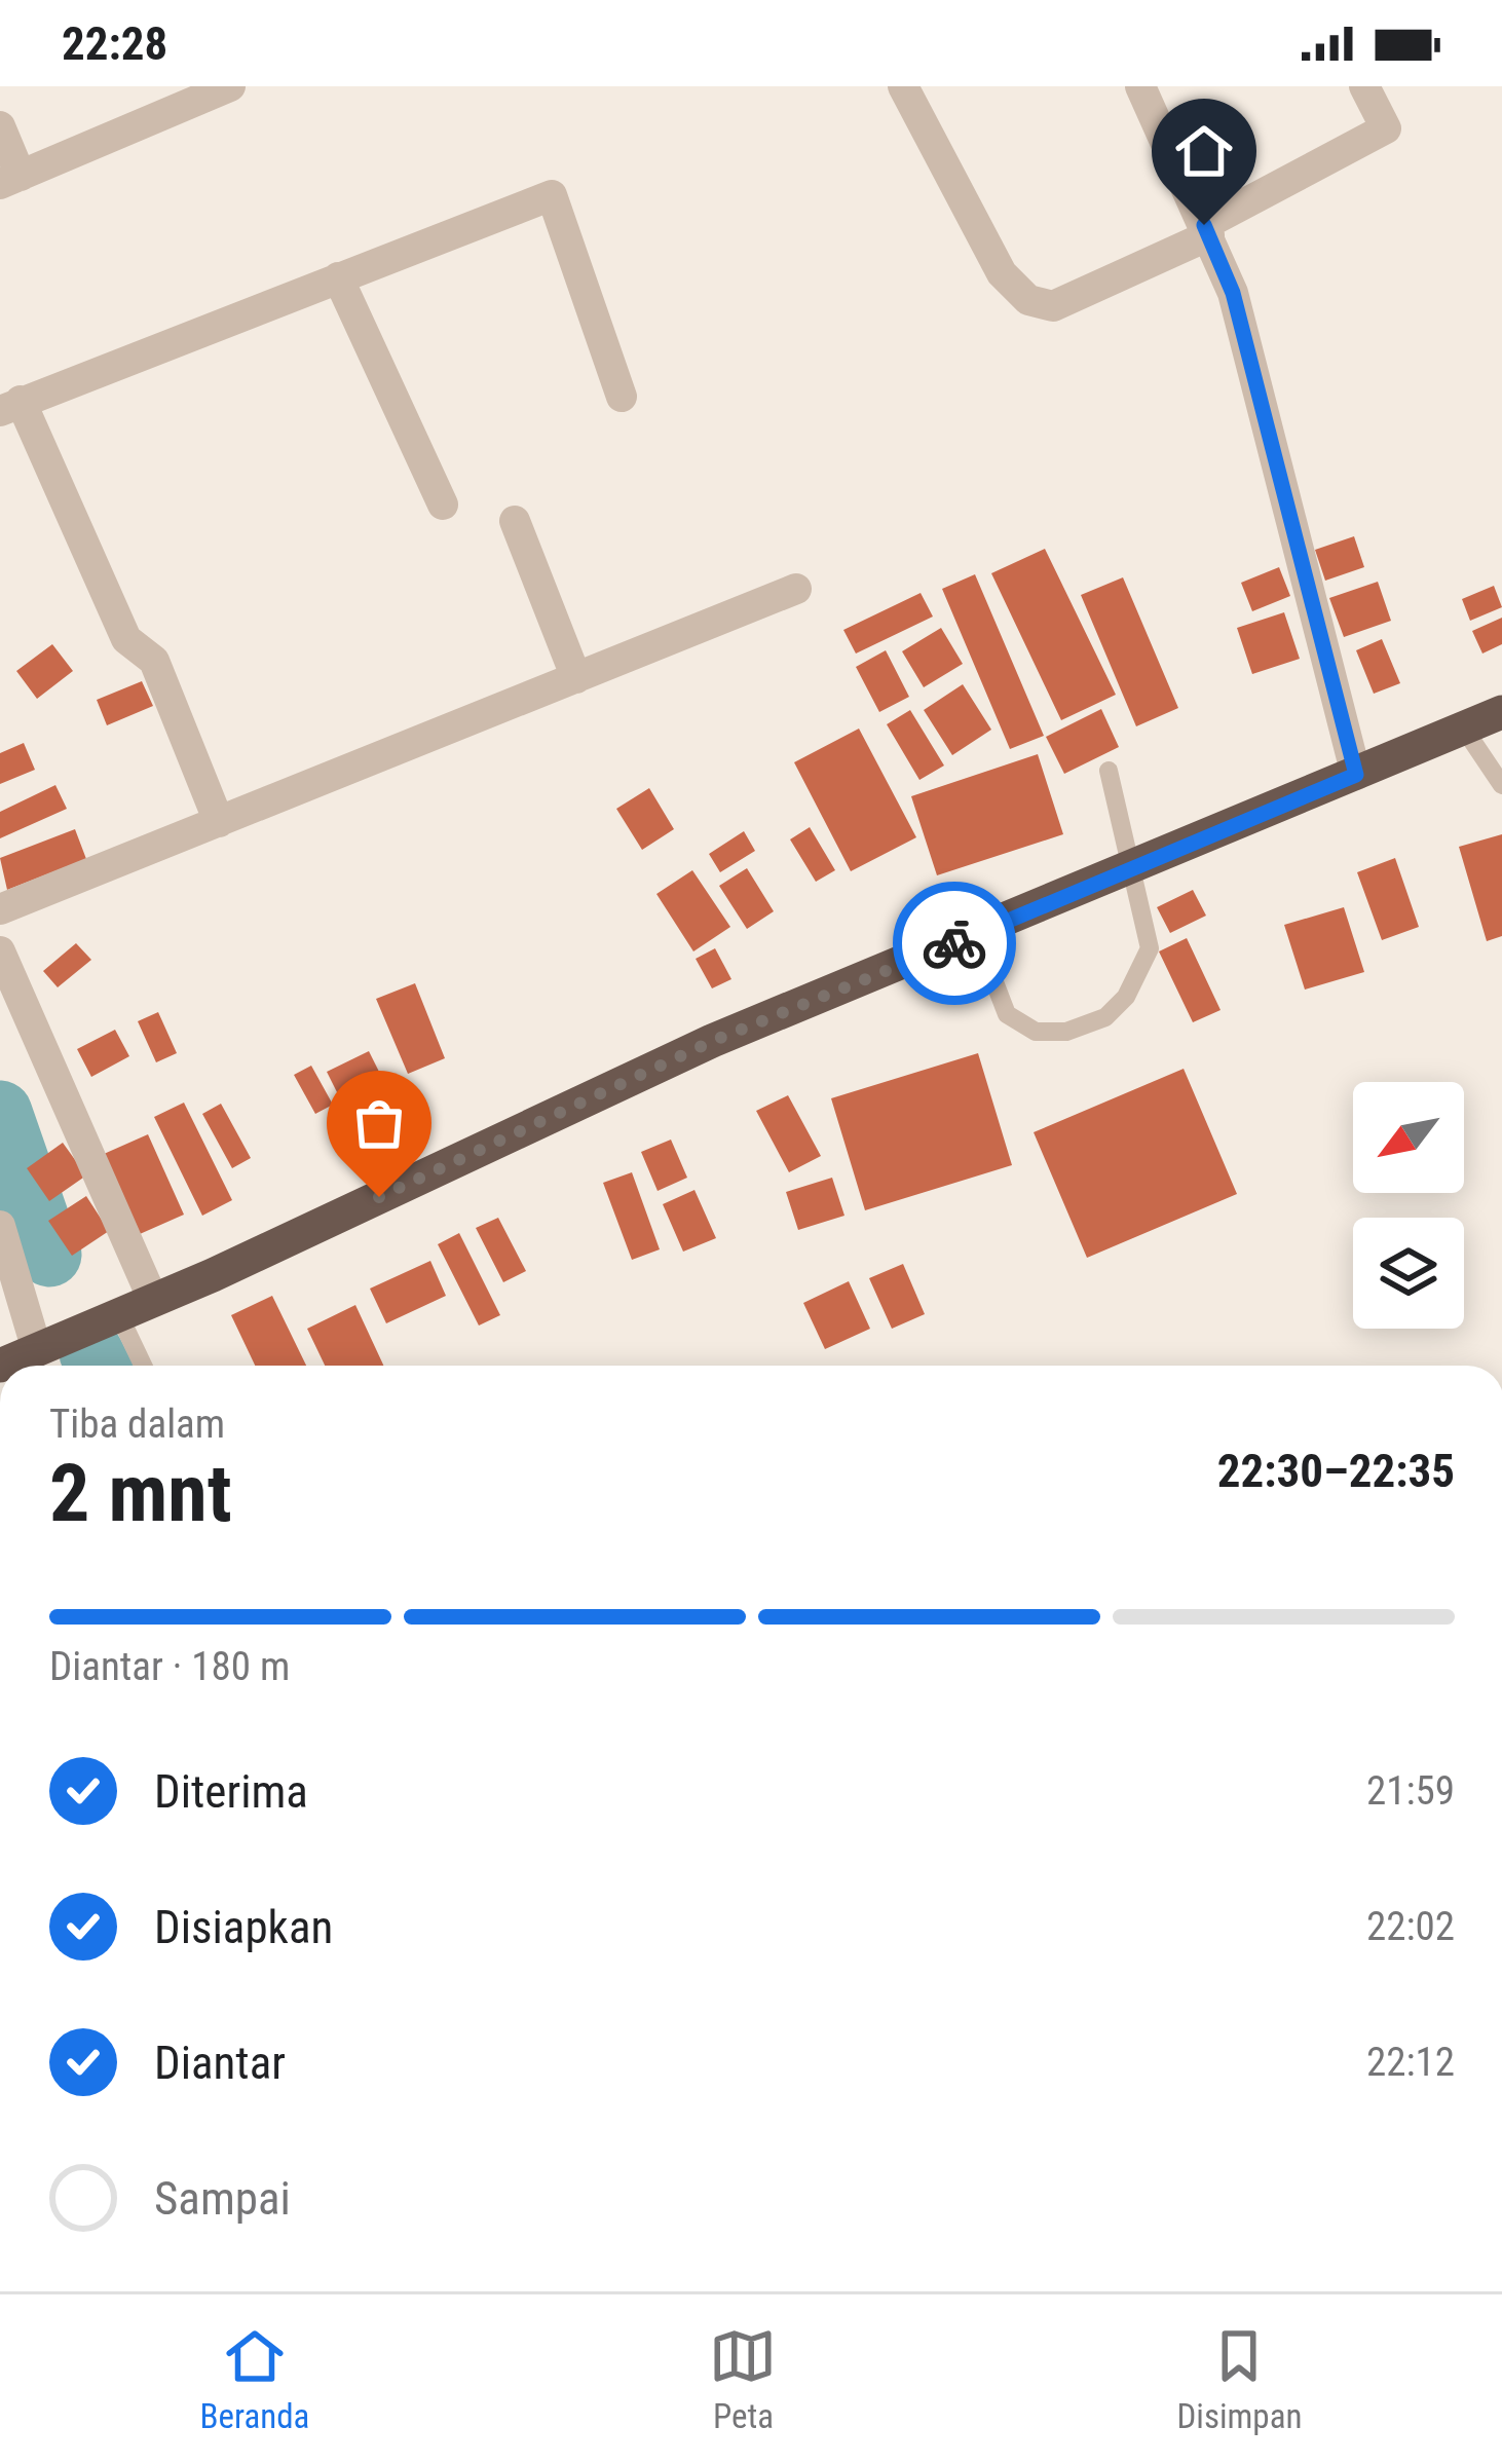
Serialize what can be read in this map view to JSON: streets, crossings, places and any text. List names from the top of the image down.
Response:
{
  "north": "bottom left",
  "page": {
    "status": "22:28",
    "heading": ["2 mnt", "Tiba dalam", "22:30–22:35"],
    "bar": "Diantar · 180 m",
    "list": [
      ["Diterima", "21:59"],
      ["Disiapkan", "22:02"],
      ["Diantar", "22:12"],
      "Sampai"
    ],
    "tabs": ["Beranda", "Peta", "Disimpan"]
  }
}
